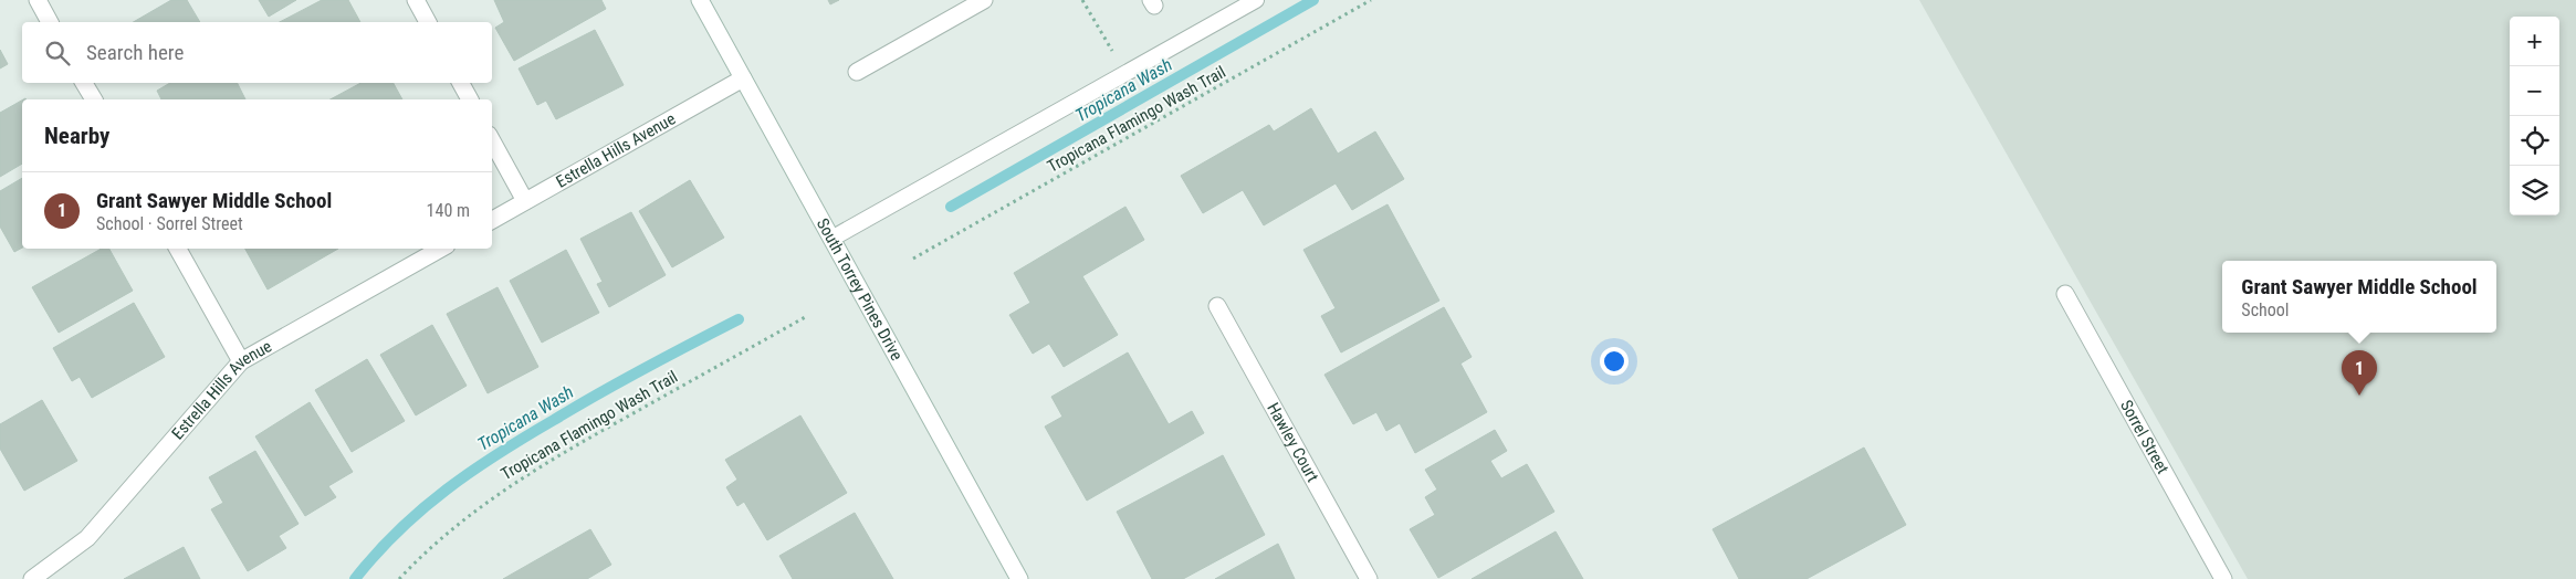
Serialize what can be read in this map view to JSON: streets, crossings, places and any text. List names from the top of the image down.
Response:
{
  "streets": {
    "street": [
      "Estrella Hills Avenue",
      "South Torrey Pines Drive",
      "Sorrel Street",
      "Hawley Court"
    ],
    "path": ["Tropicana Flamingo Wash Trail"]
  },
  "crossings": [
    ["Estrella Hills Avenue", "South Torrey Pines Drive"]
  ],
  "water": ["Tropicana Wash"],
  "page": {
    "map_buttons": ["+", "−"],
    "search": "Search here",
    "heading": "Nearby",
    "list": [
      {
        "mark": "1",
        "name": "Grant Sawyer Middle School",
        "note": "School · Sorrel Street",
        "value": "140 m"
      }
    ],
    "popup": ["Grant Sawyer Middle School", "School"],
    "pins": "1"
  }
}
